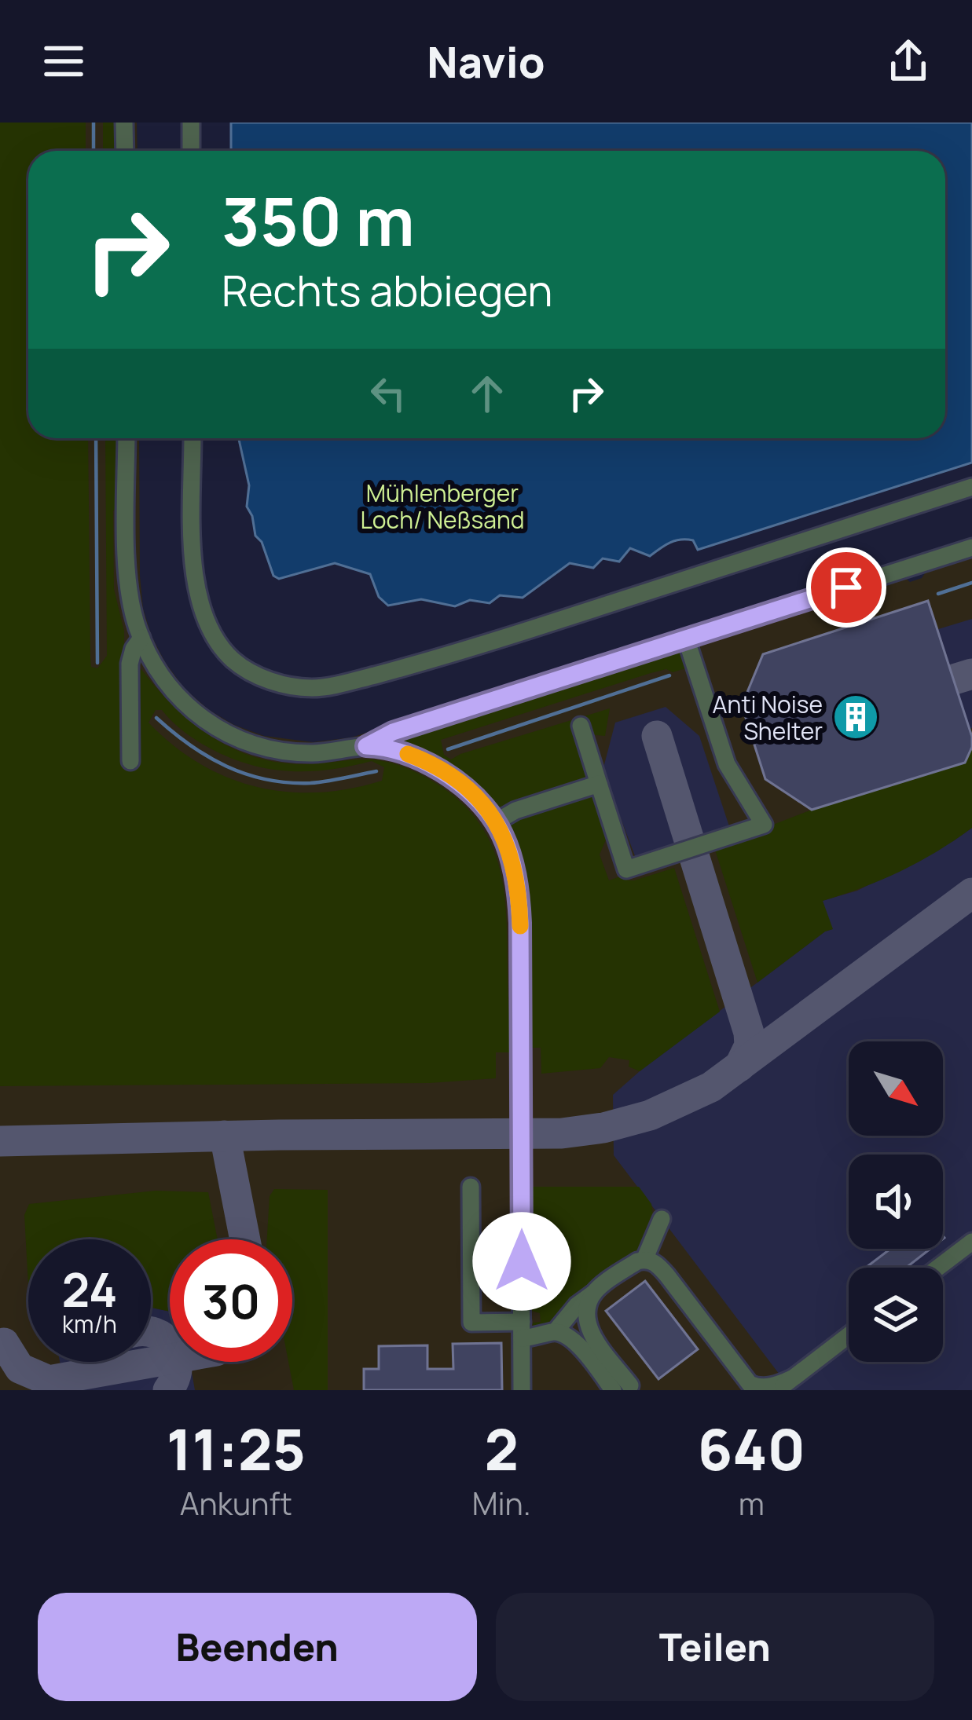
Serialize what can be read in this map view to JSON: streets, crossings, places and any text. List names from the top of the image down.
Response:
{
  "parks": ["Mühlenberger Loch/ Neßsand"],
  "places": {
    "building": ["Anti Noise Shelter"]
  },
  "north": "bottom right",
  "page": {
    "header": "Navio",
    "turn": ["350 m", "Rechts abbiegen"],
    "speed": "24 km/h",
    "limit": "30",
    "eta": [
      "11:25",
      "Ankunft",
      "2",
      "Min.",
      "640",
      "m"
    ],
    "buttons": ["Beenden", "Teilen"]
  }
}
